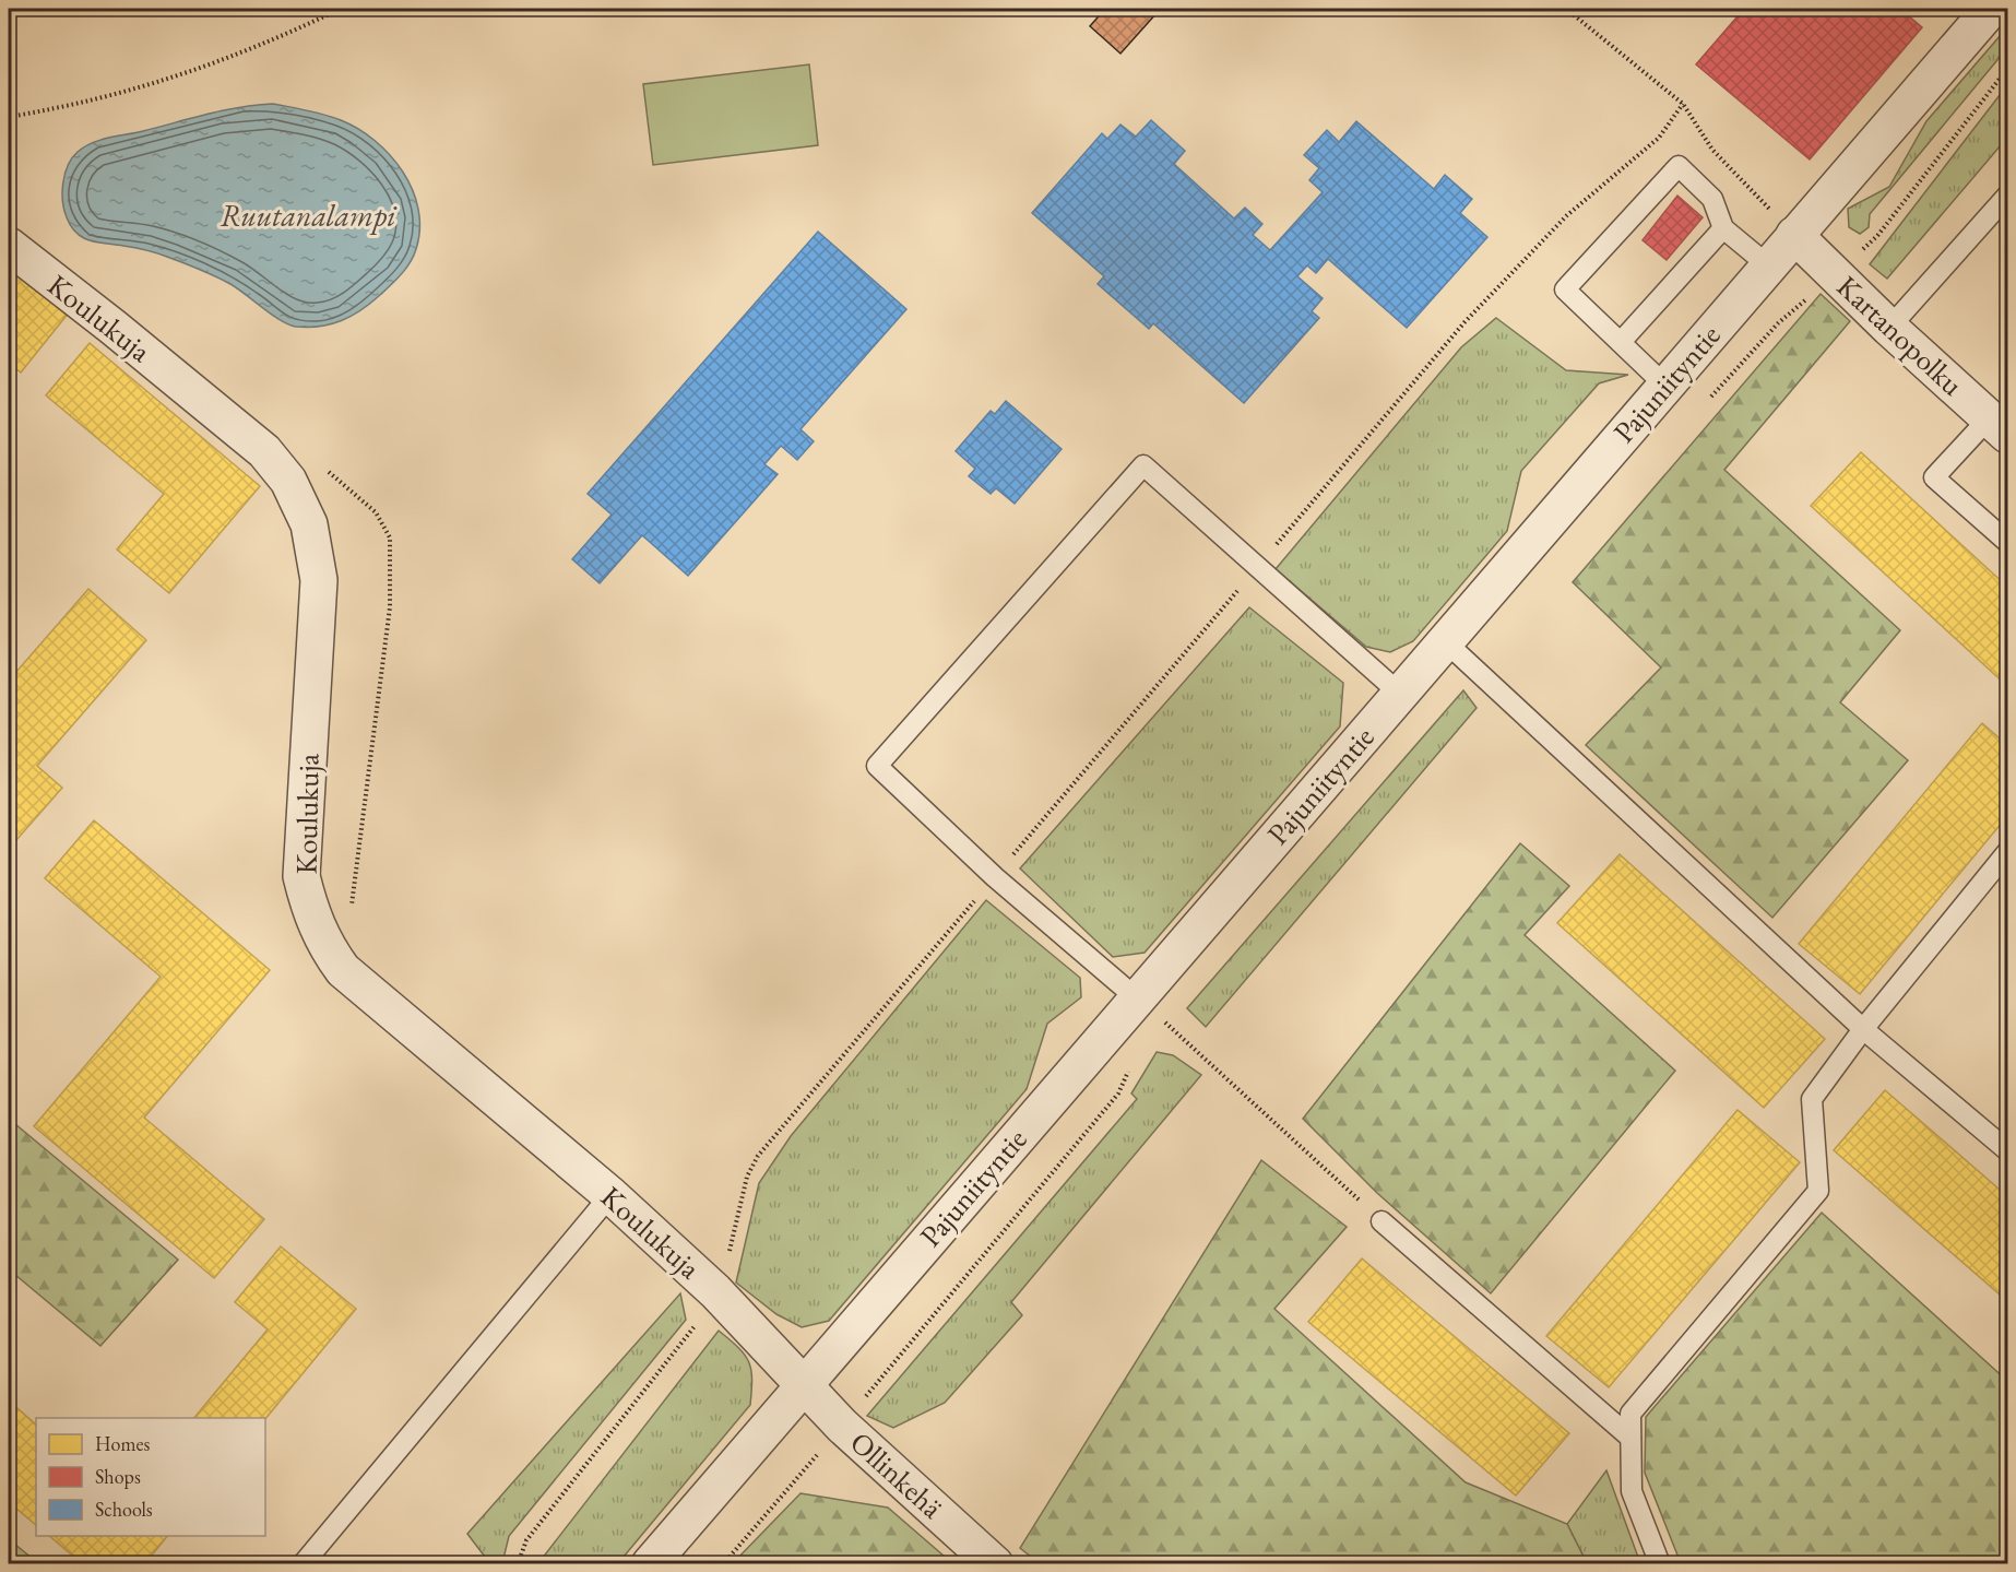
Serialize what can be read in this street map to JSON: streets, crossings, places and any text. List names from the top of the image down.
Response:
{
  "streets": {
    "street": [
      "Koulukuja",
      "Kartanopolku",
      "Pajuniityntie",
      "Ollinkehä"
    ]
  },
  "crossings": [
    ["Koulukuja", "Pajuniityntie"],
    ["Koulukuja", "Ollinkehä"],
    ["Kartanopolku", "Pajuniityntie"],
    ["Pajuniityntie", "Ollinkehä"]
  ],
  "water": ["Ruutanalampi"],
  "legend": ["Homes", "Shops", "Schools"]
}
